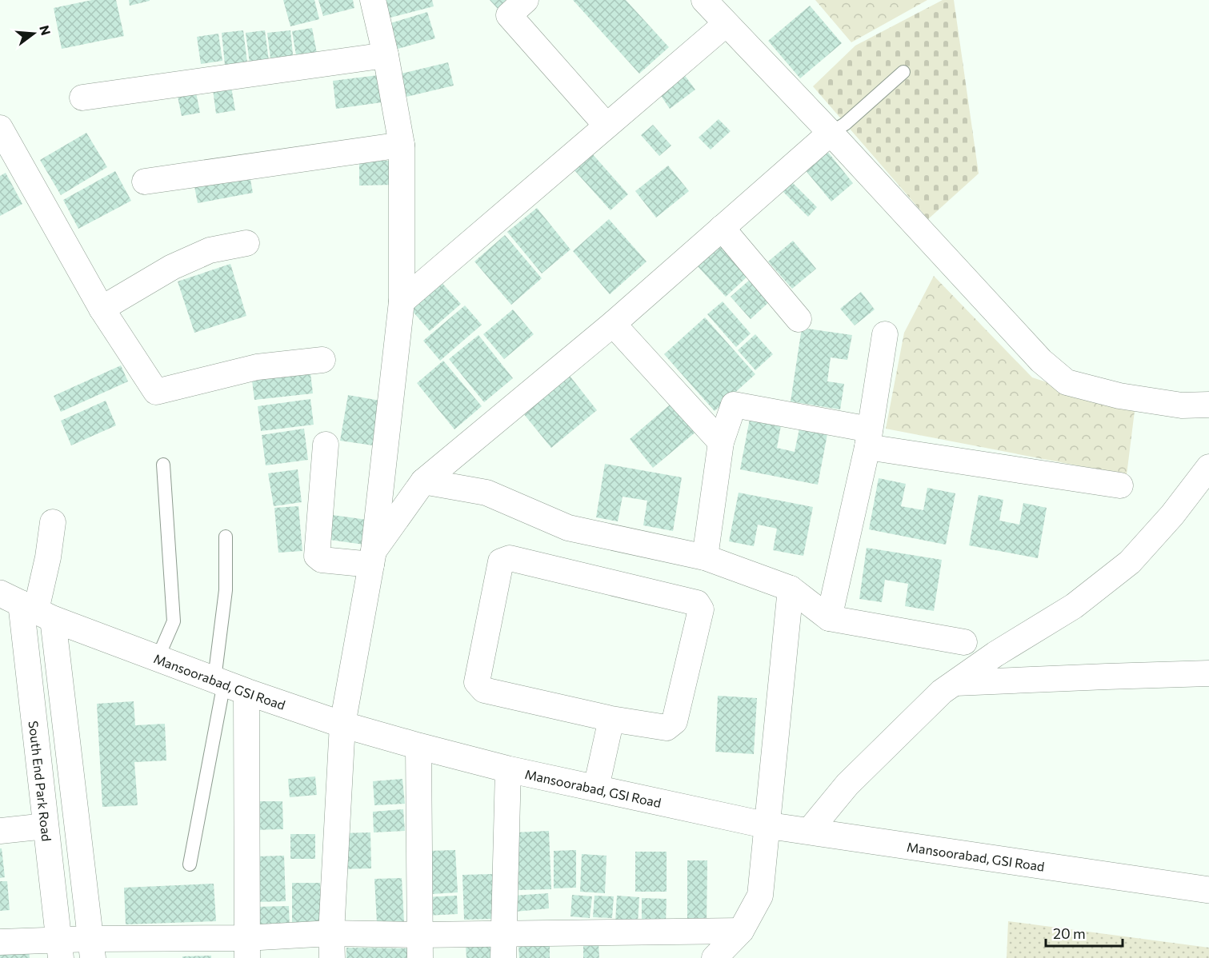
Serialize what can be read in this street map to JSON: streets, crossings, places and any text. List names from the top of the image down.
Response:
{
  "streets": {
    "street": ["Mansoorabad, GSI Road", "South End Park Road"]
  },
  "crossings": [
    ["Mansoorabad, GSI Road", "South End Park Road"]
  ],
  "scale_bar": "20 m",
  "north": "right"
}
